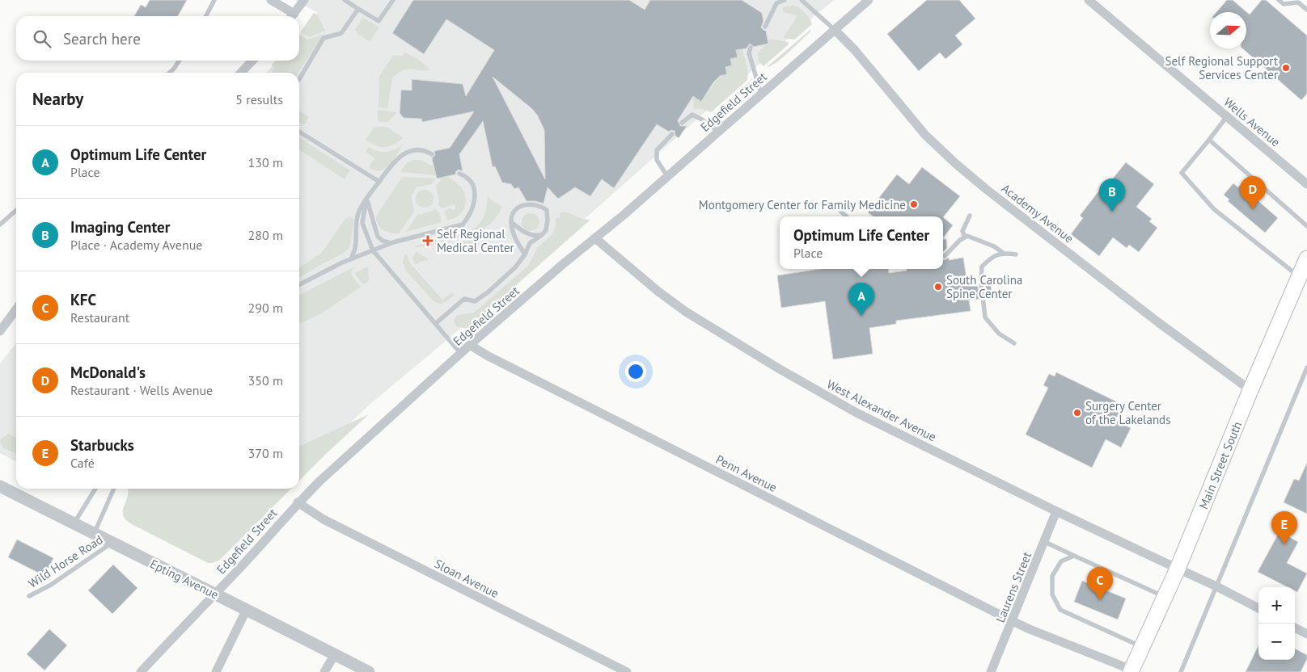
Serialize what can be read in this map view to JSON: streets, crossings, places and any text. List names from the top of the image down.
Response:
{
  "streets": {
    "main road": ["Main Street South"],
    "street": [
      "Edgefield Street",
      "Wells Avenue",
      "Academy Avenue",
      "West Alexander Avenue",
      "Penn Avenue",
      "Sloan Avenue",
      "Epting Avenue",
      "Laurens Street"
    ],
    "lane": ["Wild Horse Road"]
  },
  "crossings": [
    ["Edgefield Street", "Academy Avenue"],
    ["Edgefield Street", "West Alexander Avenue"],
    ["Edgefield Street", "Penn Avenue"],
    ["Edgefield Street", "Sloan Avenue"],
    ["Edgefield Street", "Epting Avenue"],
    ["Academy Avenue", "Main Street South"],
    ["West Alexander Avenue", "Main Street South"],
    ["West Alexander Avenue", "Laurens Street"],
    ["Main Street South", "Penn Avenue"],
    ["Penn Avenue", "Laurens Street"],
    ["Wild Horse Road", "Epting Avenue"]
  ],
  "places": {
    "other": [
      "Self Regional Support Services Center",
      "Montgomery Center for Family Medicine",
      "South Carolina Spine Center",
      "Surgery Center of the Lakelands"
    ],
    "health": ["Self Regional Medical Center"]
  },
  "north": "right",
  "page": {
    "search": "Search here",
    "heading": ["Nearby", "5 results"],
    "list": [
      {
        "mark": "A",
        "name": "Optimum Life Center",
        "note": "Place",
        "value": "130 m"
      },
      {
        "mark": "B",
        "name": "Imaging Center",
        "note": "Place · Academy Avenue",
        "value": "280 m"
      },
      {
        "mark": "C",
        "name": "KFC",
        "note": "Restaurant",
        "value": "290 m"
      },
      {
        "mark": "D",
        "name": "McDonald's",
        "note": "Restaurant · Wells Avenue",
        "value": "350 m"
      },
      {
        "mark": "E",
        "name": "Starbucks",
        "note": "Café",
        "value": "370 m"
      }
    ],
    "pins": [
      "D",
      "B",
      "A",
      "E",
      "C"
    ],
    "popup": ["Optimum Life Center", "Place"],
    "map_buttons": ["+", "−"]
  }
}
